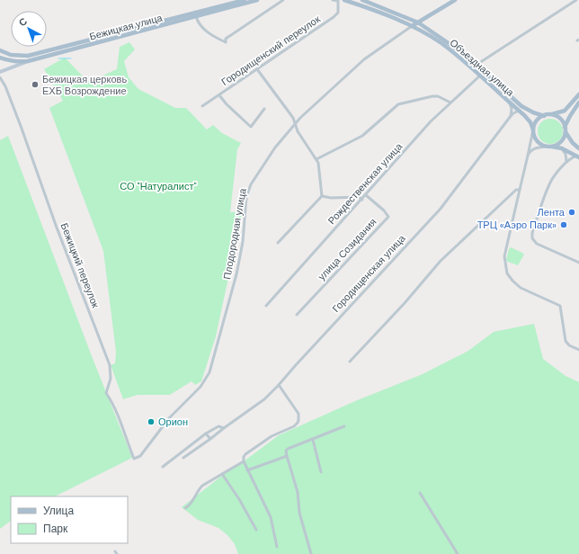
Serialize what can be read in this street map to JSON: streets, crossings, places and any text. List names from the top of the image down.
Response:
{
  "streets": {
    "main road": ["Бежицкая улица", "Объездная улица"],
    "street": [
      "Городищенский переулок",
      "Рождественская улица",
      "Плодородная улица",
      "улица Созидания",
      "Бежицкий переулок",
      "Городищенская улица"
    ]
  },
  "crossings": [
    ["Объездная улица", "Рождественская улица"],
    ["Объездная улица", "Плодородная улица"],
    ["Рождественская улица", "улица Созидания"],
    ["Плодородная улица", "Бежицкий переулок"]
  ],
  "parks": ["СО \"Натуралист\""],
  "places": [
    "Бежицкая церковь ЕХБ Возрождение",
    "Лента",
    "ТРЦ «Аэро Парк»",
    "Орион"
  ],
  "legend": ["Улица", "Парк"],
  "north": "top left"
}
